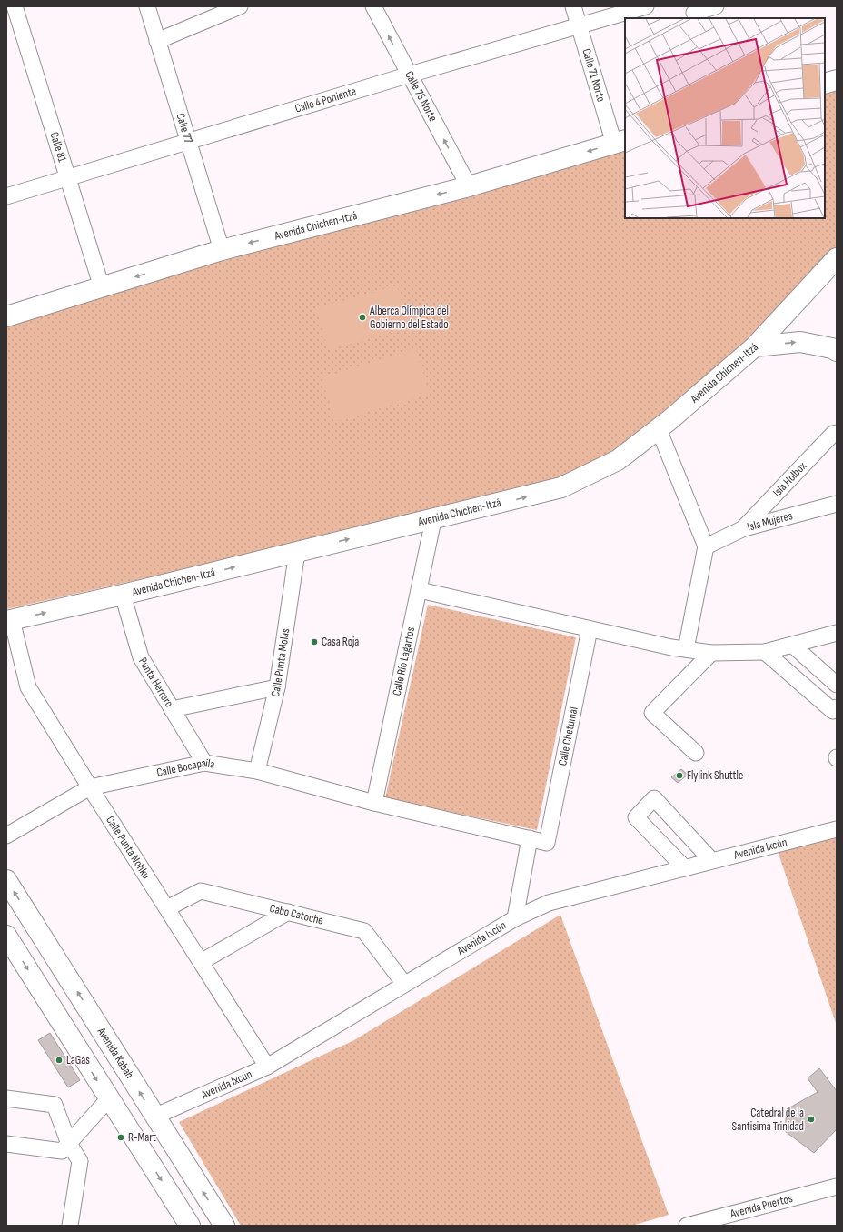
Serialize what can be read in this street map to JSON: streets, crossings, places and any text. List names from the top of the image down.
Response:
{
  "streets": {
    "main road": ["Avenida Chichen-Itzá", "Avenida Kabah"],
    "street": [
      "Calle 71 Norte",
      "Calle 75 Norte",
      "Calle 4 Poniente",
      "Calle 77",
      "Calle 81",
      "Isla Holbox",
      "Isla Mujeres",
      "Calle Punta Molas",
      "Calle Río Lagartos",
      "Punta Herrero",
      "Calle Chetumal",
      "Calle Bocapaila",
      "Calle Punta Nohku",
      "Avenida Ixcún",
      "Cabo Catoche",
      "Avenida Puertos"
    ]
  },
  "crossings": [
    ["Calle 71 Norte", "Calle 4 Poniente"],
    ["Calle 71 Norte", "Avenida Chichen-Itzá"],
    ["Calle 75 Norte", "Calle 4 Poniente"],
    ["Calle 75 Norte", "Avenida Chichen-Itzá"],
    ["Calle 4 Poniente", "Calle 77"],
    ["Calle 4 Poniente", "Calle 81"],
    ["Calle 77", "Avenida Chichen-Itzá"],
    ["Calle 81", "Avenida Chichen-Itzá"],
    ["Avenida Chichen-Itzá", "Calle Punta Molas"],
    ["Avenida Chichen-Itzá", "Calle Río Lagartos"],
    ["Avenida Chichen-Itzá", "Punta Herrero"],
    ["Avenida Chichen-Itzá", "Calle Punta Nohku"],
    ["Isla Holbox", "Isla Mujeres"],
    ["Calle Punta Molas", "Calle Bocapaila"],
    ["Calle Río Lagartos", "Calle Bocapaila"],
    ["Punta Herrero", "Calle Bocapaila"],
    ["Calle Chetumal", "Calle Bocapaila"],
    ["Calle Bocapaila", "Calle Punta Nohku"],
    ["Calle Punta Nohku", "Avenida Ixcún"],
    ["Calle Punta Nohku", "Cabo Catoche"],
    ["Avenida Ixcún", "Cabo Catoche"],
    ["Avenida Ixcún", "Avenida Kabah"]
  ],
  "one_way": ["Calle 75 Norte"],
  "places": [
    "Alberca Olímpica del Gobierno del Estado",
    "Casa Roja",
    "Flylink Shuttle",
    "LaGas",
    "Catedral de la Santisima Trinidad",
    "R-Mart"
  ]
}
